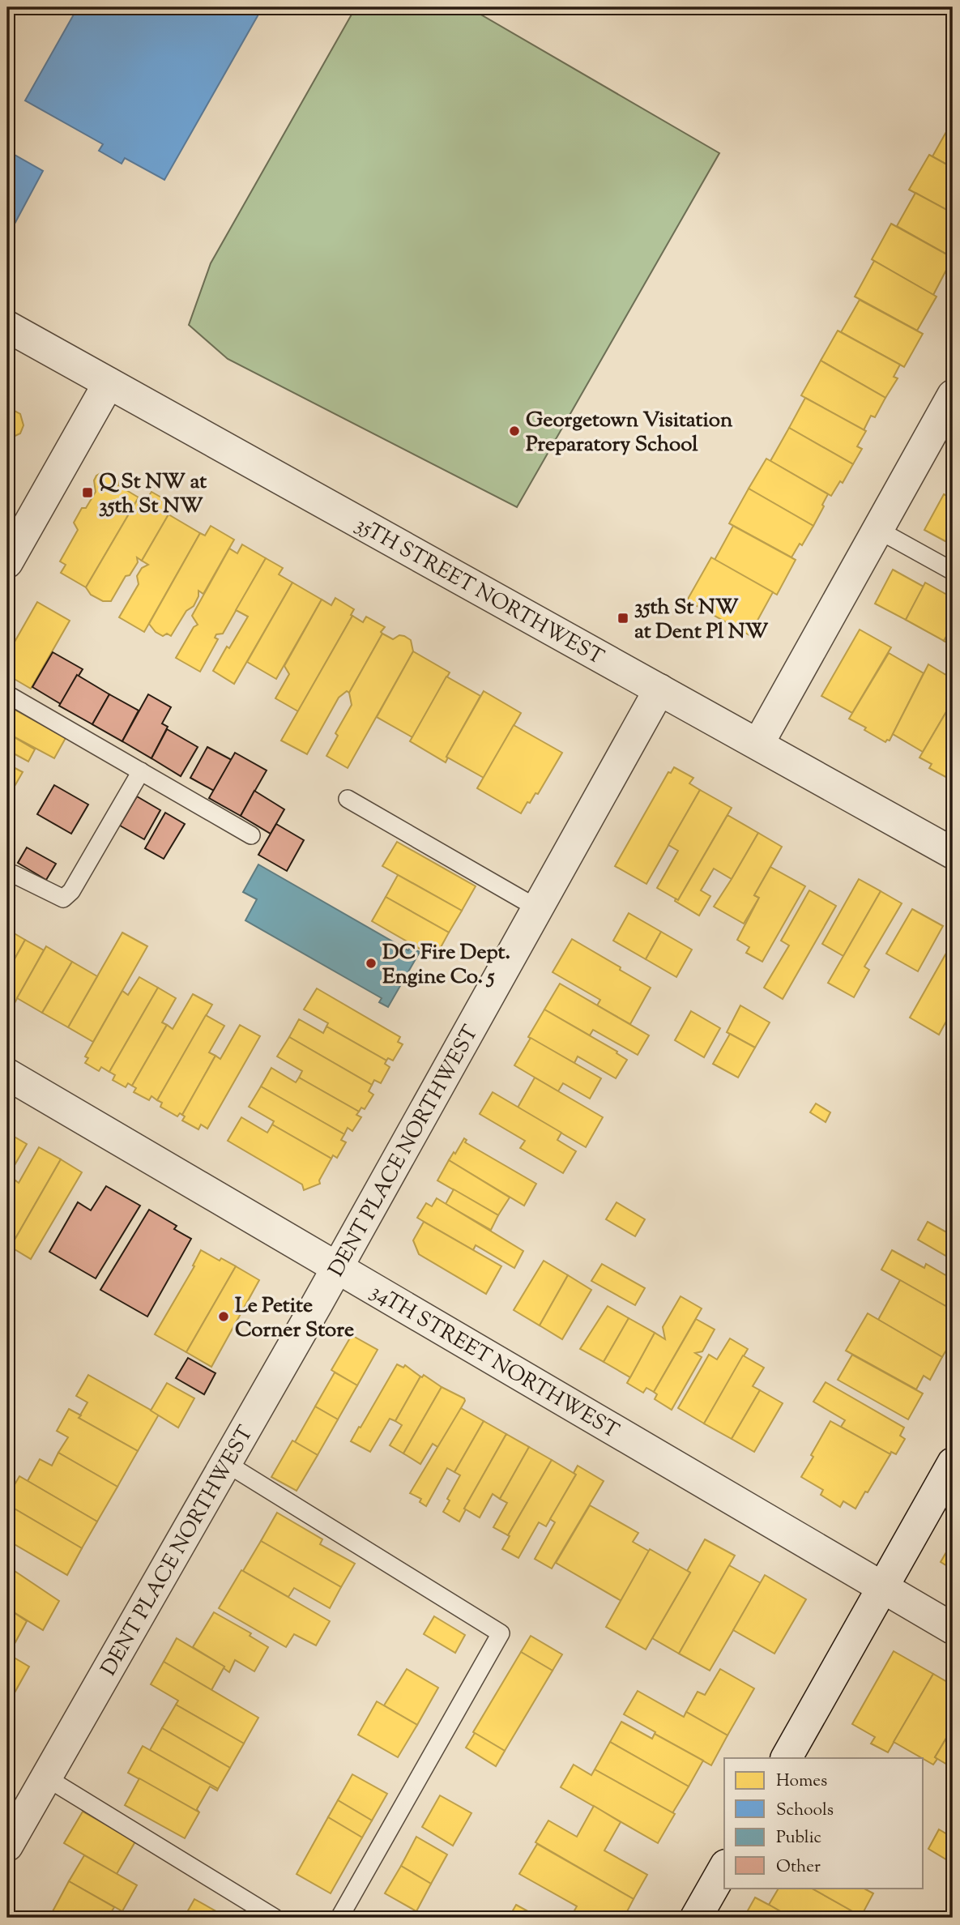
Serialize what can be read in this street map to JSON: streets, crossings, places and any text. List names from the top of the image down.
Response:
{
  "streets": {
    "street": ["35TH STREET NORTHWEST", "DENT PLACE NORTHWEST", "34TH STREET NORTHWEST"]
  },
  "crossings": [
    ["35TH STREET NORTHWEST", "DENT PLACE NORTHWEST"],
    ["DENT PLACE NORTHWEST", "34TH STREET NORTHWEST"]
  ],
  "places": {
    "other": ["Georgetown Visitation Preparatory School", "DC Fire Dept. Engine Co. 5", "Le Petite Corner Store"],
    "transit": ["Q St NW at 35th St NW", "35th St NW at Dent Pl NW"]
  },
  "legend": [
    "Homes",
    "Schools",
    "Public",
    "Other"
  ]
}
